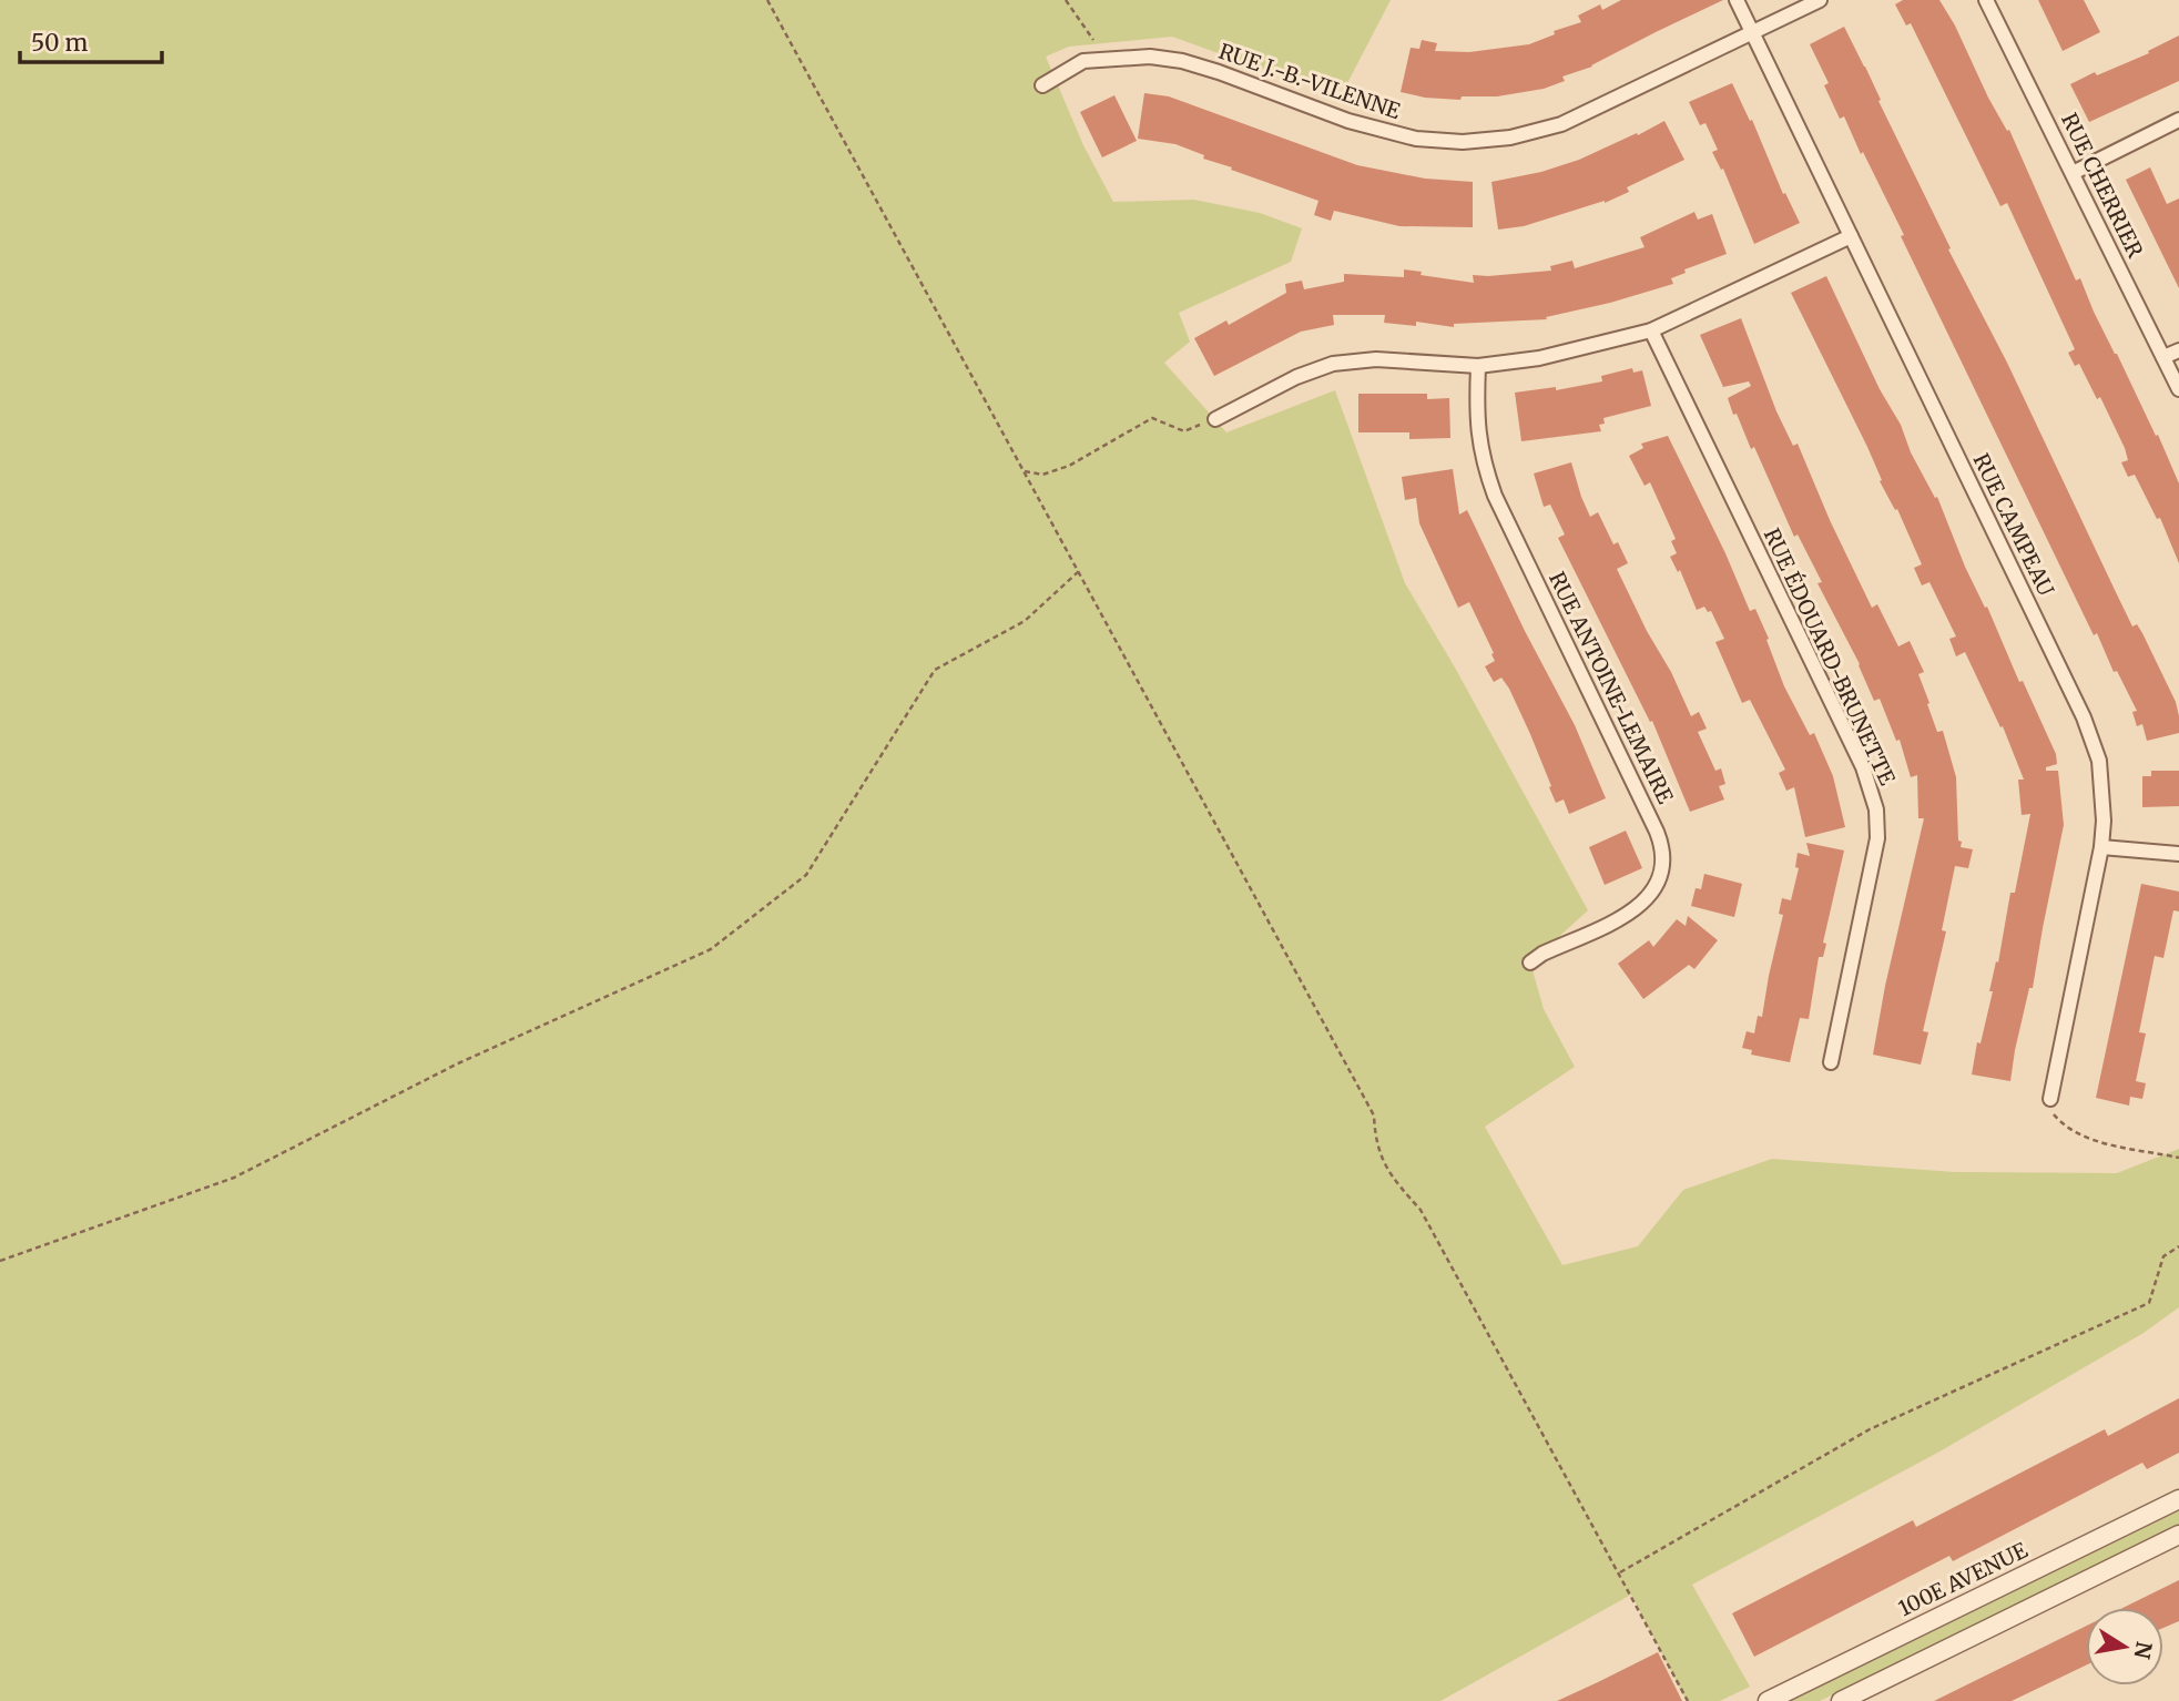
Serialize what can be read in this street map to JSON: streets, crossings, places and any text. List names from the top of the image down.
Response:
{
  "streets": {
    "street": [
      "RUE J.-B.-VILENNE",
      "RUE CHERRIER",
      "RUE CAMPEAU",
      "RUE ÉDOUARD-BRUNETTE",
      "RUE ANTOINE-LEMAIRE",
      "100E AVENUE"
    ]
  },
  "crossings": [
    ["RUE J.-B.-VILENNE", "RUE CAMPEAU"]
  ],
  "scale_bar": "50 m",
  "north": "right"
}
